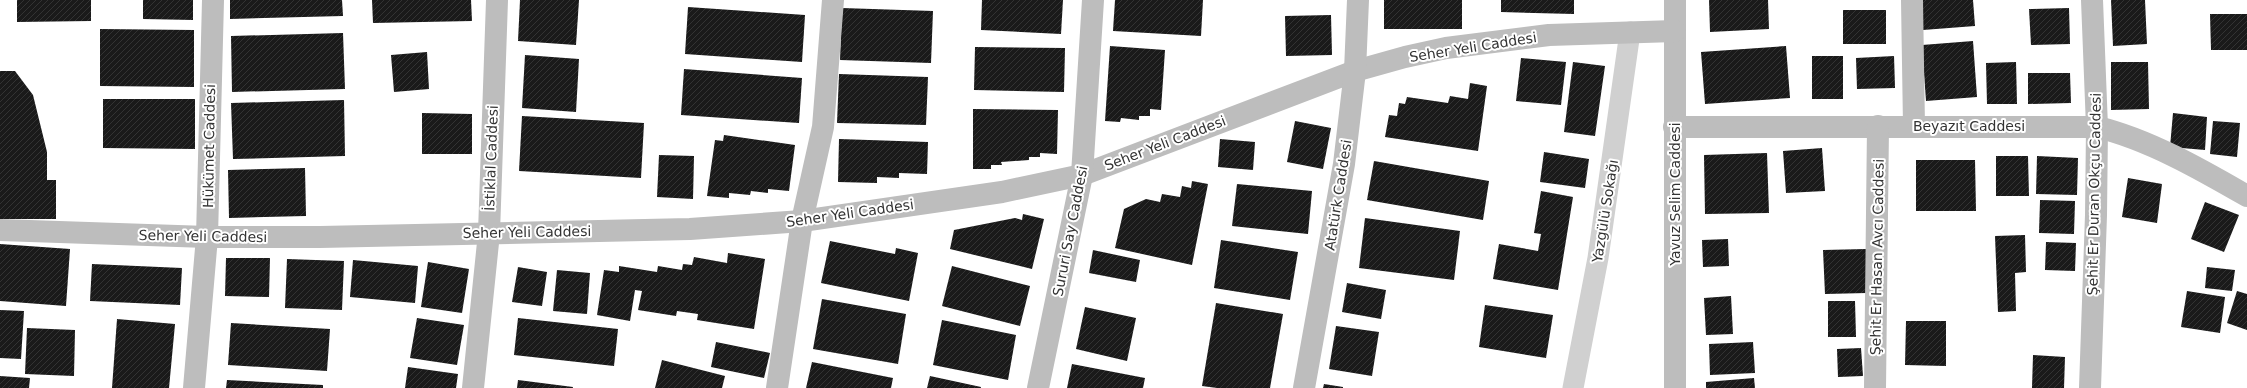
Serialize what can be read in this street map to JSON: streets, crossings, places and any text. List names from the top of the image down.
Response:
{
  "streets": {
    "street": [
      "Seher Yeli Caddesi",
      "Beyazıt Caddesi",
      "Hükümet Caddesi",
      "İstiklal Caddesi",
      "Yavuz Selim Caddesi",
      "Şehit Er Duran Okçu Caddesi",
      "Atatürk Caddesi",
      "Yazgülü Sokağı",
      "Sururi Say Caddesi",
      "Şehit Er Hasan Avcı Caddesi"
    ]
  },
  "crossings": [
    ["Seher Yeli Caddesi", "Hükümet Caddesi"],
    ["Seher Yeli Caddesi", "İstiklal Caddesi"],
    ["Seher Yeli Caddesi", "Yavuz Selim Caddesi"],
    ["Seher Yeli Caddesi", "Atatürk Caddesi"],
    ["Seher Yeli Caddesi", "Yazgülü Sokağı"],
    ["Seher Yeli Caddesi", "Sururi Say Caddesi"],
    ["Beyazıt Caddesi", "Yavuz Selim Caddesi"],
    ["Beyazıt Caddesi", "Şehit Er Duran Okçu Caddesi"],
    ["Beyazıt Caddesi", "Şehit Er Hasan Avcı Caddesi"]
  ]
}
